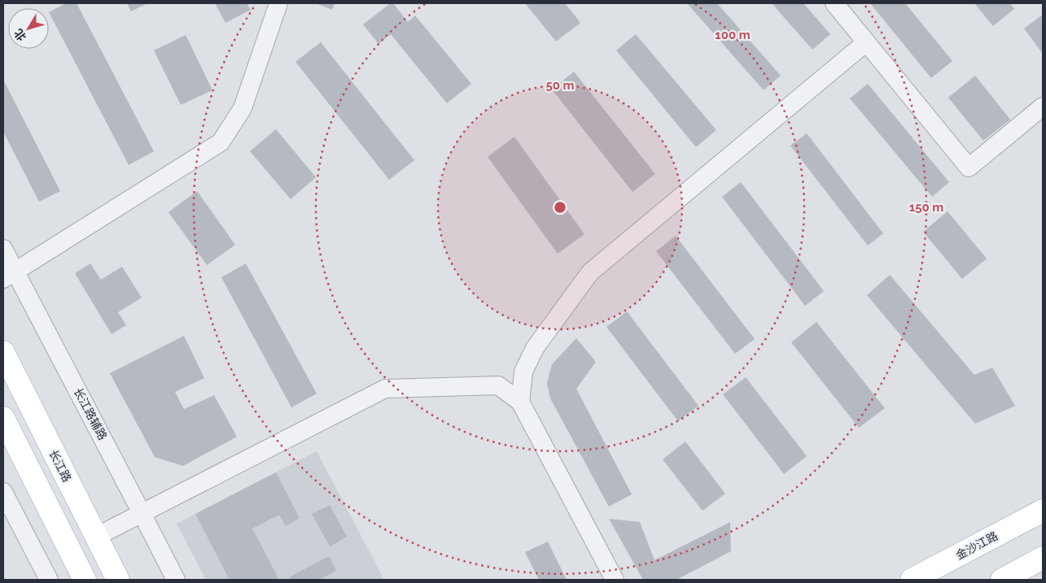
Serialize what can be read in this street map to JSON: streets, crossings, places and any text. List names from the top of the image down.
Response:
{
  "streets": {
    "main road": ["长江路", "金沙江路"],
    "lane": ["长江路辅路"]
  },
  "north": "bottom left",
  "rings": ["100 m", "50 m", "150 m"]
}
